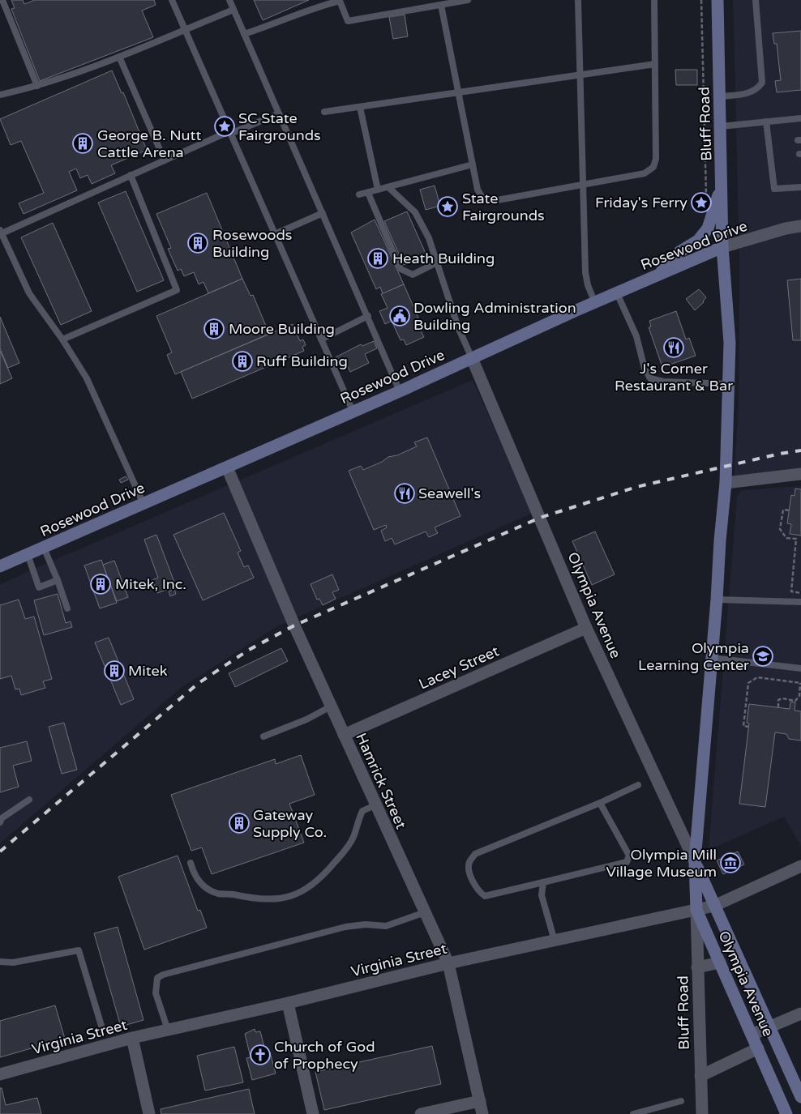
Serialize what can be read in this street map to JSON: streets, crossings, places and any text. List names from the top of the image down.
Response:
{
  "streets": {
    "main road": ["Bluff Road", "Rosewood Drive", "Olympia Avenue"],
    "street": ["Lacey Street", "Hamrick Street", "Virginia Street"]
  },
  "crossings": [
    ["Bluff Road", "Rosewood Drive"],
    ["Bluff Road", "Olympia Avenue"],
    ["Bluff Road", "Virginia Street"],
    ["Rosewood Drive", "Olympia Avenue"],
    ["Rosewood Drive", "Hamrick Street"],
    ["Olympia Avenue", "Lacey Street"],
    ["Olympia Avenue", "Virginia Street"],
    ["Lacey Street", "Hamrick Street"],
    ["Hamrick Street", "Virginia Street"]
  ],
  "places": {
    "place": ["SC State Fairgrounds", "Friday's Ferry", "State Fairgrounds"],
    "building": [
      "George B. Nutt Cattle Arena",
      "Rosewoods Building",
      "Heath Building",
      "Moore Building",
      "Ruff Building",
      "Mitek, Inc.",
      "Mitek",
      "Gateway Supply Co."
    ],
    "public building": ["Dowling Administration Building"],
    "restaurant": ["J's Corner Restaurant & Bar", "Seawell's"],
    "school or university": ["Olympia Learning Center"],
    "museum": ["Olympia Mill Village Museum"],
    "church": ["Church of God of Prophecy"]
  }
}
